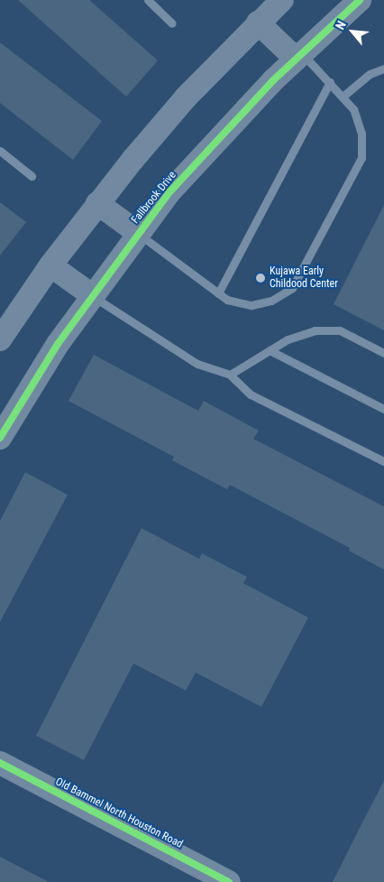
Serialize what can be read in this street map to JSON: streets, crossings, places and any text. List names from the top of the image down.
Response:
{
  "streets": {
    "street": ["Fallbrook Drive", "Old Bammel North Houston Road"]
  },
  "places": ["Kujawa Early Childood Center"],
  "north": "top left"
}
